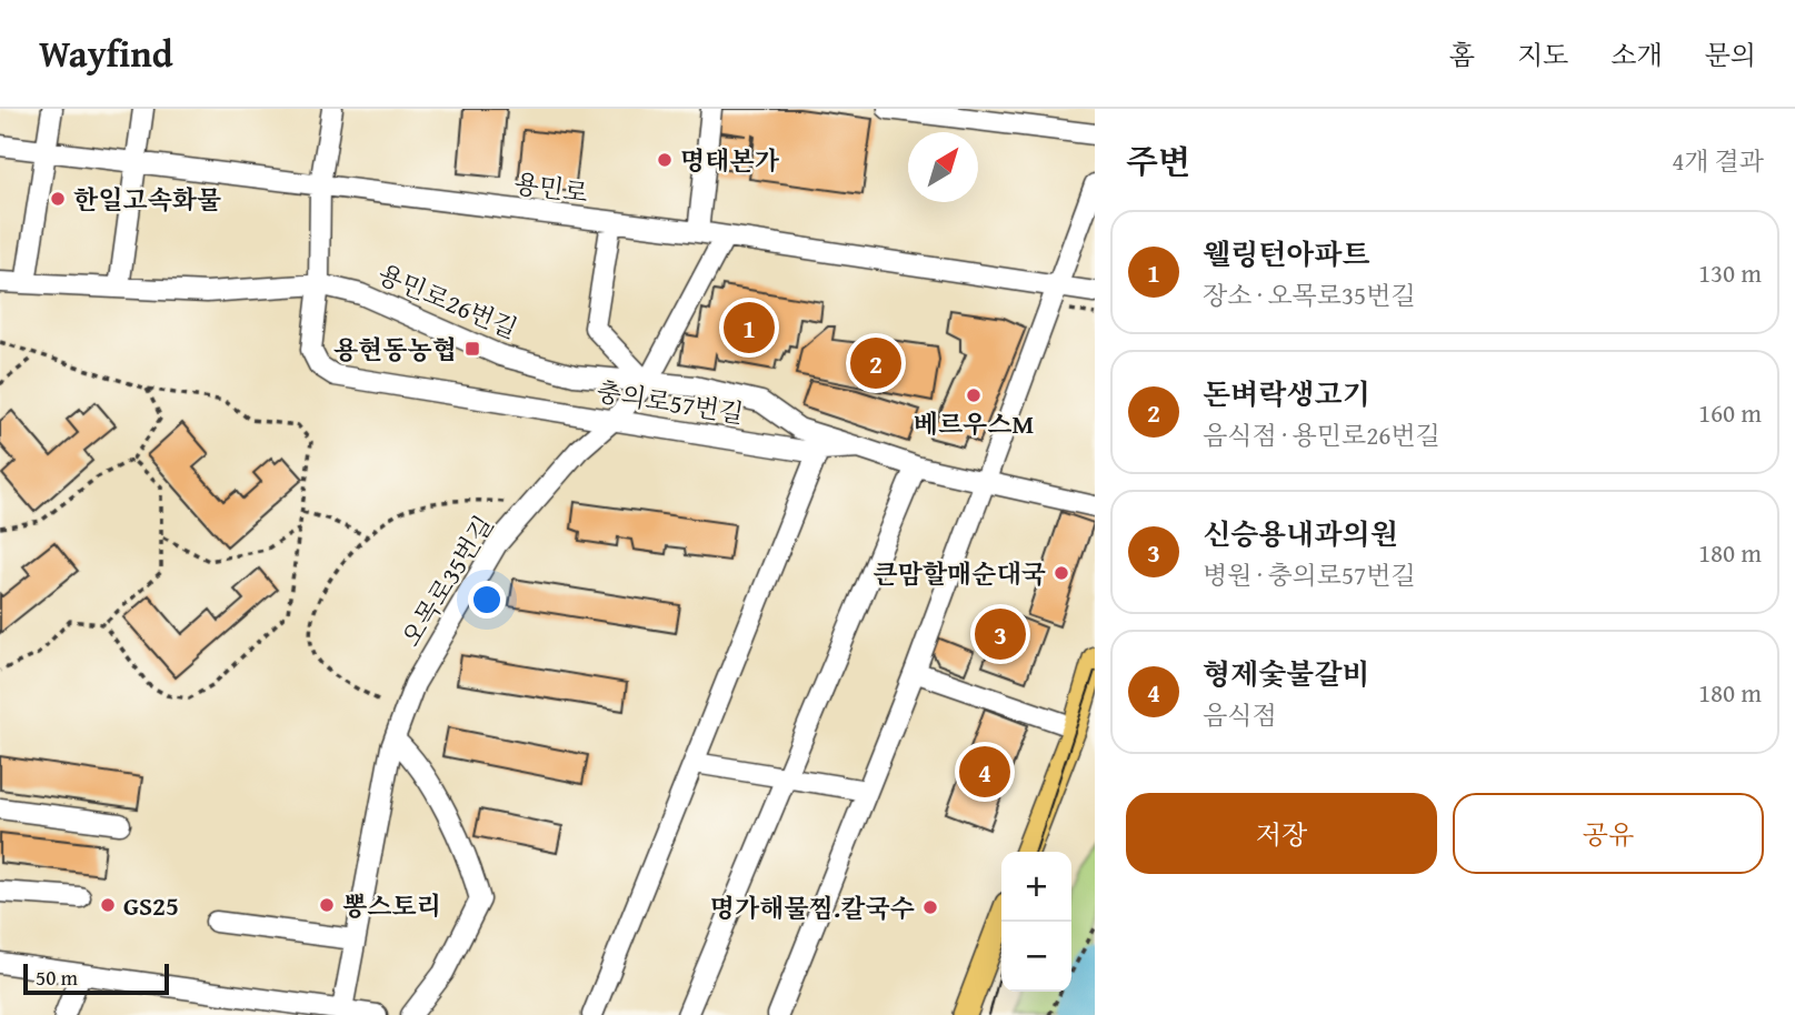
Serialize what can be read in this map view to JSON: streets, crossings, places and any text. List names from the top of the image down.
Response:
{
  "streets": {
    "street": [
      "용민로",
      "용민로26번길",
      "충의로57번길",
      "오목로35번길"
    ]
  },
  "crossings": [
    ["용민로", "충의로57번길"],
    ["용민로", "오목로35번길"],
    ["용민로26번길", "충의로57번길"],
    ["용민로26번길", "오목로35번길"],
    ["충의로57번길", "오목로35번길"]
  ],
  "places": {
    "other": [
      "명태본가",
      "한일고속화물",
      "베르우스M",
      "큰맘할매순대국",
      "GS25",
      "뽕스토리",
      "명가해물찜.칼국수"
    ],
    "transit": ["용현동농협"]
  },
  "scale_bar": "50 m",
  "north": "top right",
  "page": {
    "header": "Wayfind",
    "nav": [
      "홈",
      "지도",
      "소개",
      "문의"
    ],
    "heading": ["주변", "4개 결과"],
    "list": [
      {
        "mark": "1",
        "name": "웰링턴아파트",
        "note": "장소 · 오목로35번길",
        "value": "130 m"
      },
      {
        "mark": "2",
        "name": "돈벼락생고기",
        "note": "음식점 · 용민로26번길",
        "value": "160 m"
      },
      {
        "mark": "3",
        "name": "신승용내과의원",
        "note": "병원 · 충의로57번길",
        "value": "180 m"
      },
      {
        "mark": "4",
        "name": "형제숯불갈비",
        "note": "음식점",
        "value": "180 m"
      }
    ],
    "pins": [
      "1",
      "2",
      "3",
      "4"
    ],
    "buttons": ["저장", "공유"],
    "map_buttons": ["+", "−"],
    "scale": "50 m"
  }
}
